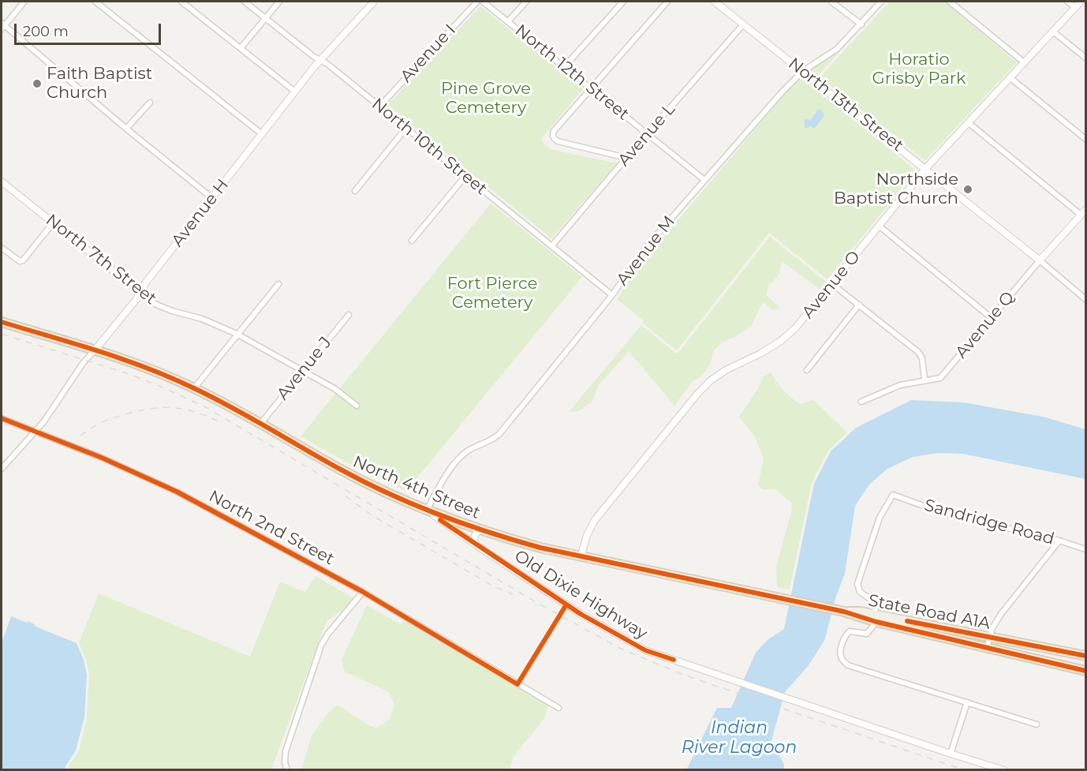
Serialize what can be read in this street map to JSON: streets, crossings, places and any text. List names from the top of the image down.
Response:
{
  "streets": {
    "main road": ["North 4th Street", "State Road A1A"],
    "street": [
      "Avenue I",
      "North 12th Street",
      "North 13th Street",
      "Avenue L",
      "North 10th Street",
      "Avenue H",
      "Avenue M",
      "North 7th Street",
      "Avenue O",
      "Avenue Q",
      "Avenue J",
      "Sandridge Road",
      "North 2nd Street",
      "Old Dixie Highway"
    ]
  },
  "crossings": [
    ["Avenue I", "North 10th Street"],
    ["North 12th Street", "Avenue L"],
    ["North 12th Street", "Avenue M"],
    ["North 13th Street", "Avenue L"],
    ["North 13th Street", "Avenue M"],
    ["North 13th Street", "Avenue O"],
    ["North 13th Street", "Avenue Q"],
    ["Avenue L", "North 10th Street"],
    ["North 10th Street", "Avenue H"],
    ["North 10th Street", "Avenue M"],
    ["Avenue H", "North 7th Street"],
    ["Avenue H", "North 4th Street"],
    ["Avenue H", "North 2nd Street"],
    ["Avenue M", "North 4th Street"],
    ["Avenue M", "Old Dixie Highway"],
    ["North 7th Street", "Avenue J"],
    ["Avenue O", "North 4th Street"],
    ["Avenue J", "North 4th Street"],
    ["North 4th Street", "Old Dixie Highway"],
    ["North 4th Street", "State Road A1A"],
    ["Sandridge Road", "State Road A1A"]
  ],
  "water": ["Indian River Lagoon"],
  "parks": ["Horatio Grisby Park", "Pine Grove Cemetery", "Fort Pierce Cemetery"],
  "places": ["Faith Baptist Church", "Northside Baptist Church"],
  "scale_bar": "200 m"
}
